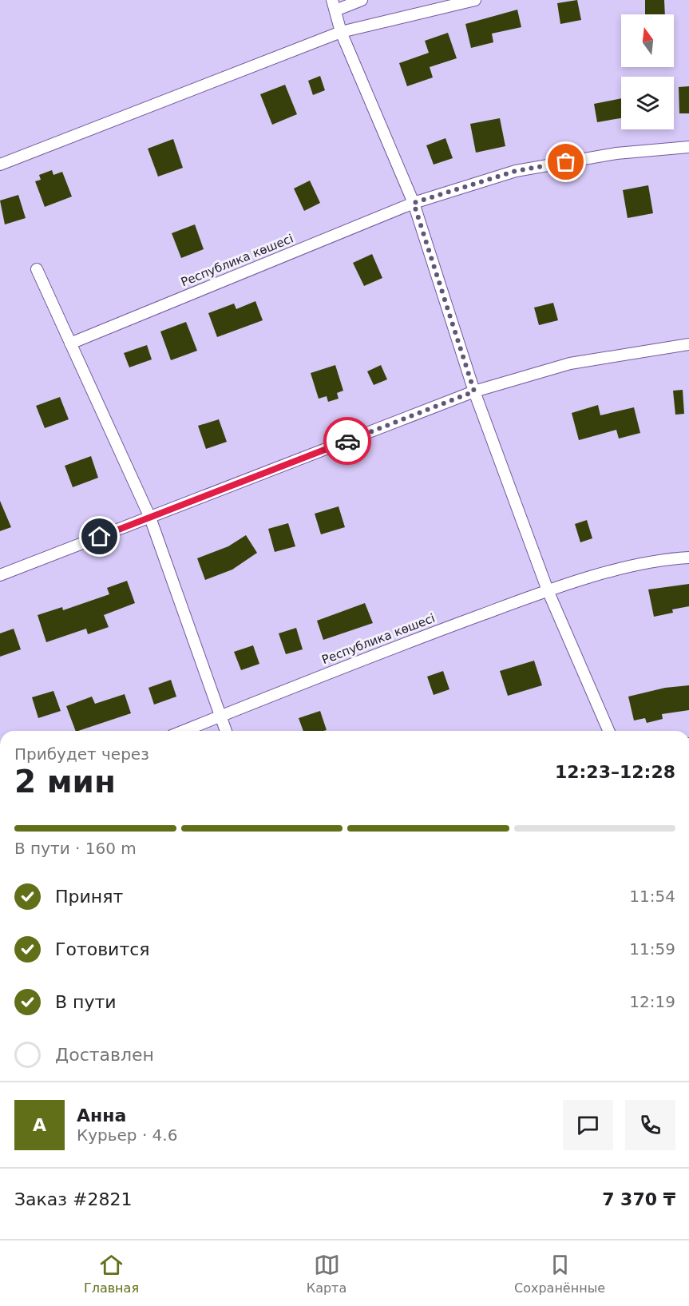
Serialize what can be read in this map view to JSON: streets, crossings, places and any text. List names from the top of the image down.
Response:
{
  "streets": {
    "street": ["Республика көшесі"]
  },
  "north": "top",
  "page": {
    "heading": ["2 мин", "Прибудет через", "12:23–12:28"],
    "panel": [
      "Анна",
      "Курьер · 4.6",
      "Заказ #2821",
      "7 370 ₸"
    ],
    "bar": "В пути · 160 m",
    "list": [
      ["Принят", "11:54"],
      ["Готовится", "11:59"],
      ["В пути", "12:19"],
      "Доставлен"
    ],
    "round": "А",
    "tabs": ["Главная", "Карта", "Сохранённые"]
  }
}
